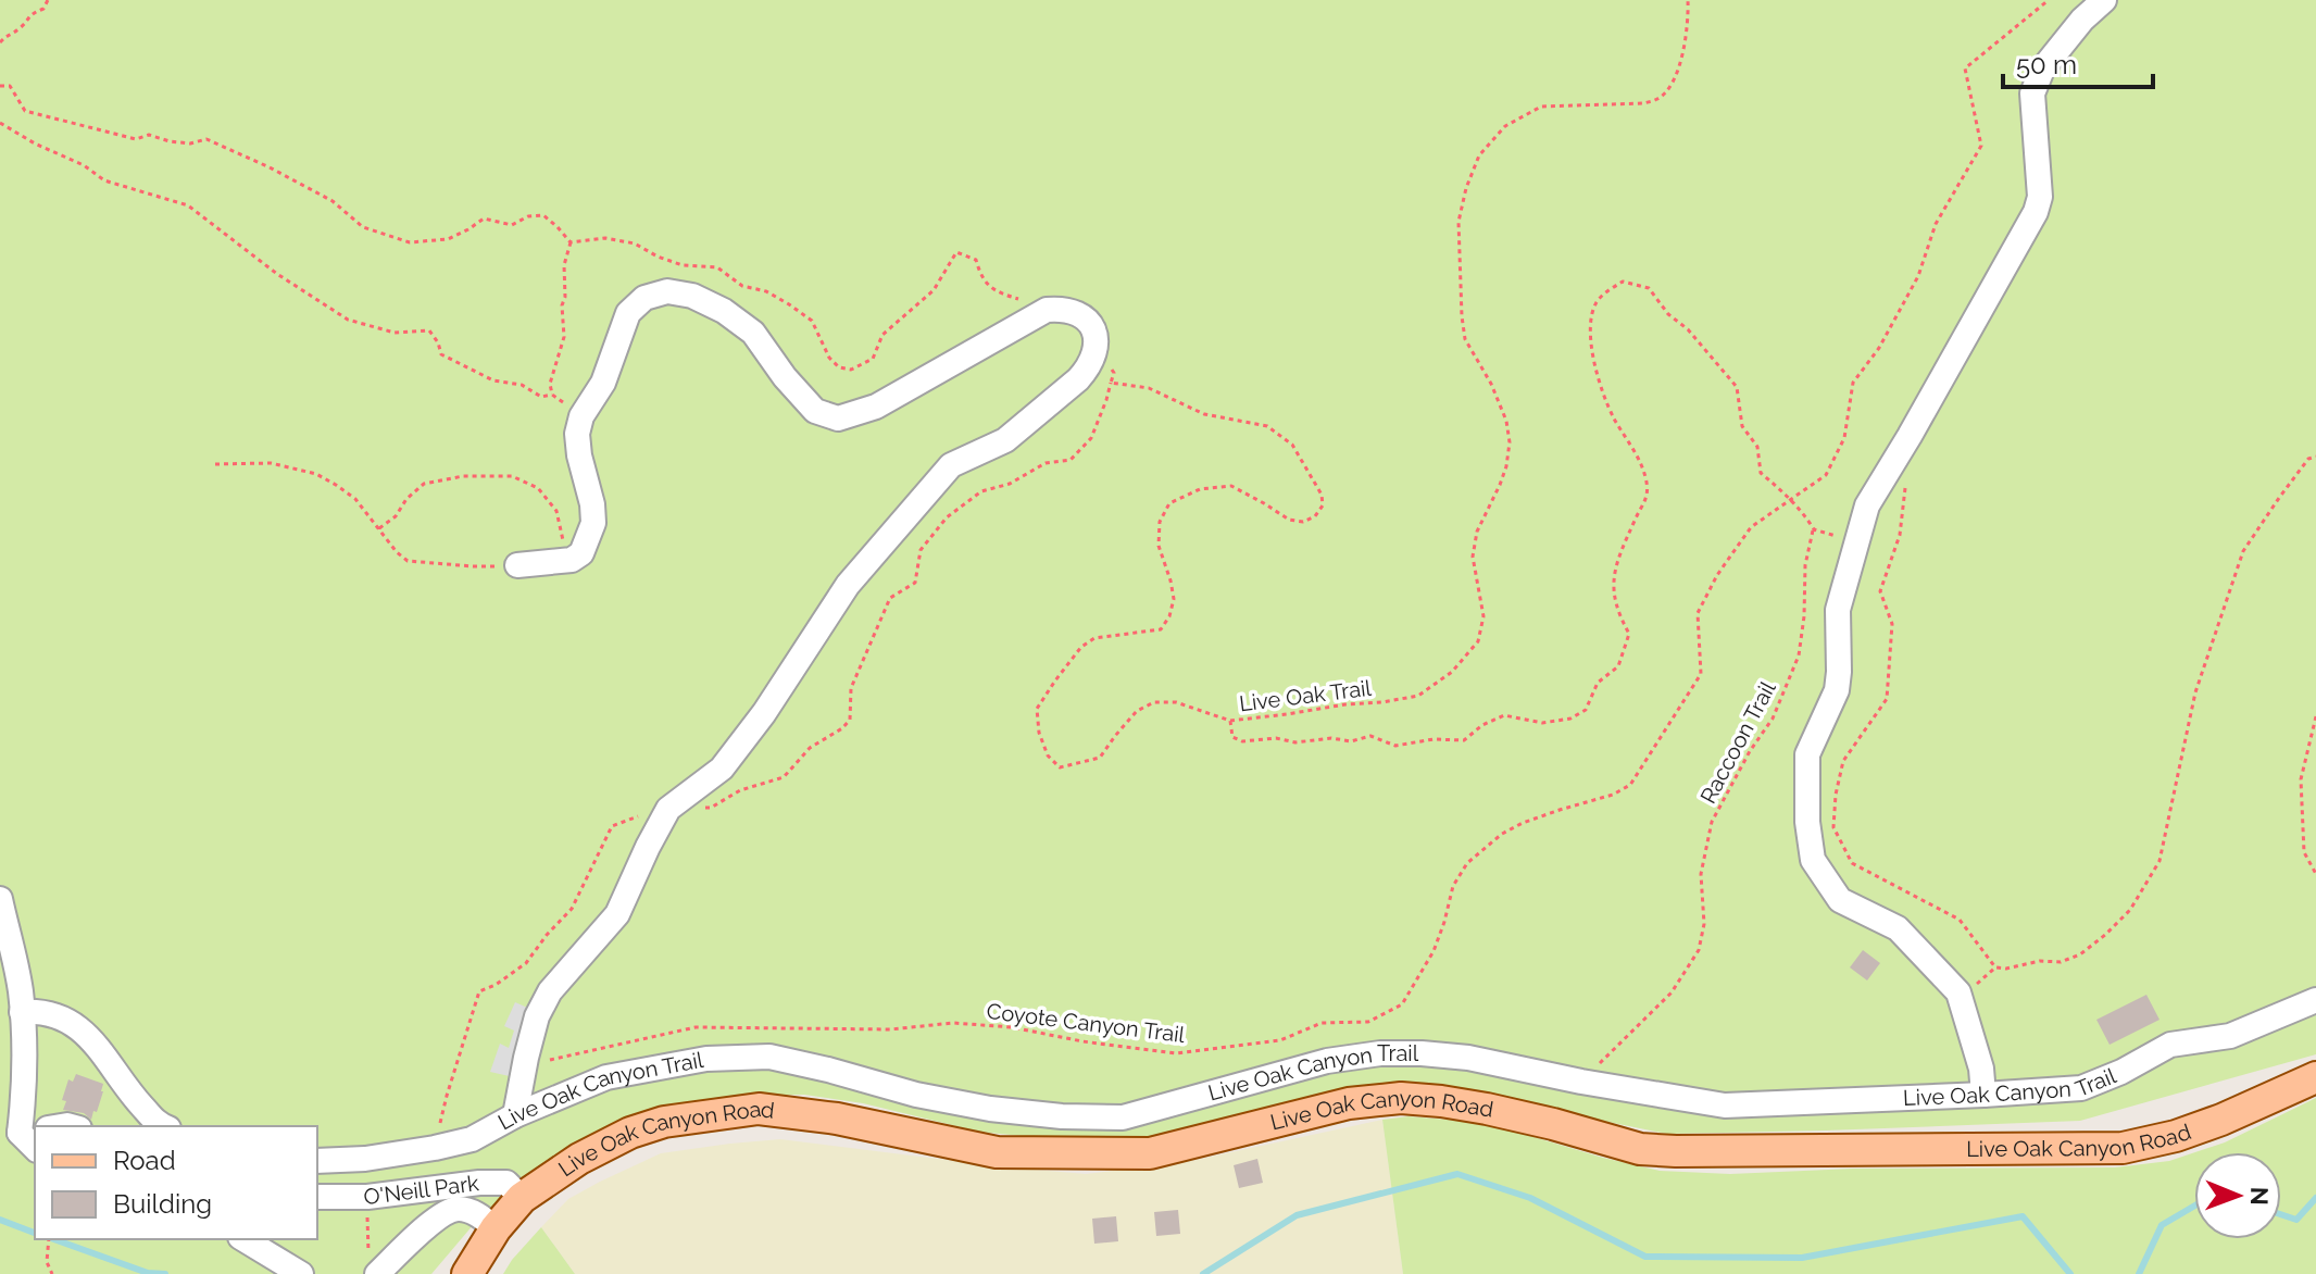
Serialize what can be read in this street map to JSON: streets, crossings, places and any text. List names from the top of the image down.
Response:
{
  "streets": {
    "main road": ["Live Oak Canyon Road"],
    "street": ["Live Oak Canyon Trail", "O'Neill Park"],
    "path": ["Live Oak Trail", "Raccoon Trail", "Coyote Canyon Trail"]
  },
  "crossings": [
    ["Raccoon Trail", "Live Oak Canyon Trail"],
    ["Live Oak Canyon Road", "O'Neill Park"]
  ],
  "legend": ["Road", "Building"],
  "scale_bar": "50 m",
  "north": "right"
}
